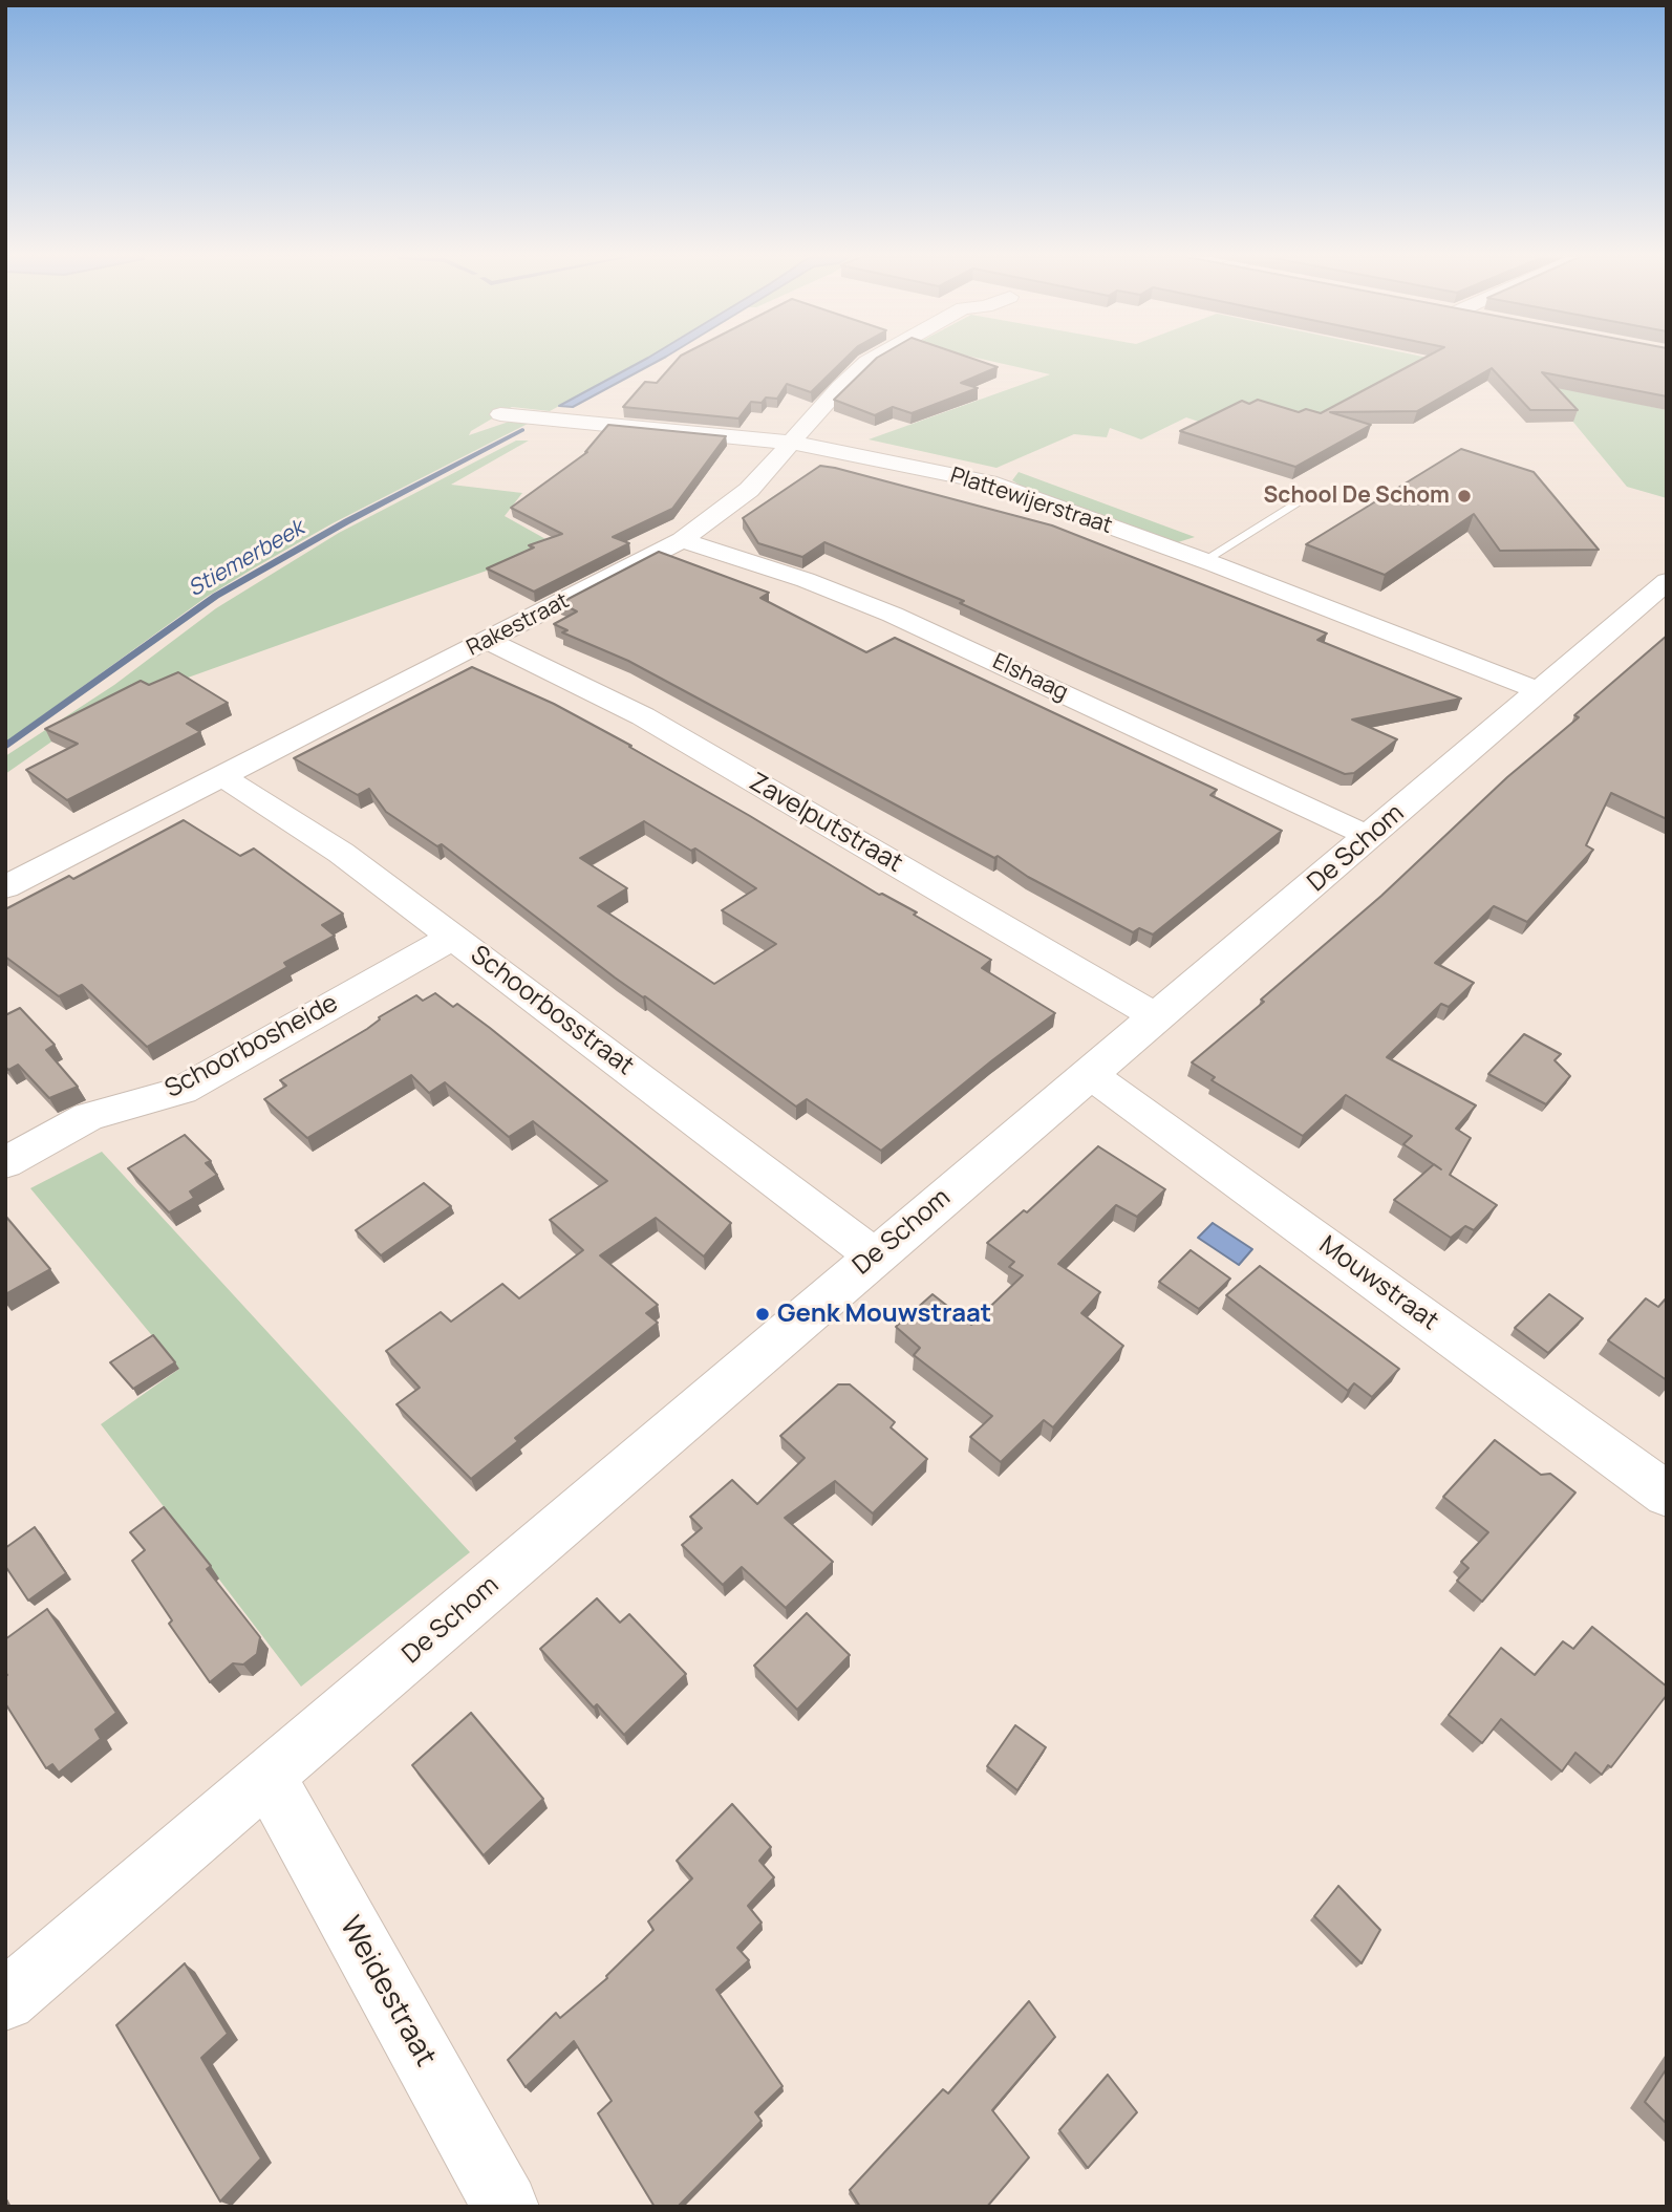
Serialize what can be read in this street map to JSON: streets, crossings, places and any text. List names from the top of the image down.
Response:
{
  "streets": {
    "street": [
      "Plattewijerstraat",
      "Rakestraat",
      "Elshaag",
      "Zavelputstraat",
      "De Schom",
      "Schoorbosstraat",
      "Schoorbosheide",
      "Mouwstraat",
      "Weidestraat"
    ]
  },
  "crossings": [
    ["Plattewijerstraat", "Rakestraat"],
    ["Plattewijerstraat", "De Schom"],
    ["Rakestraat", "Elshaag"],
    ["Rakestraat", "Zavelputstraat"],
    ["Rakestraat", "Schoorbosstraat"],
    ["Elshaag", "De Schom"],
    ["Zavelputstraat", "De Schom"],
    ["De Schom", "Schoorbosstraat"],
    ["De Schom", "Mouwstraat"],
    ["De Schom", "Weidestraat"],
    ["Schoorbosstraat", "Schoorbosheide"]
  ],
  "water": ["Stiemerbeek"],
  "places": ["School De Schom", "Genk Mouwstraat"]
}
